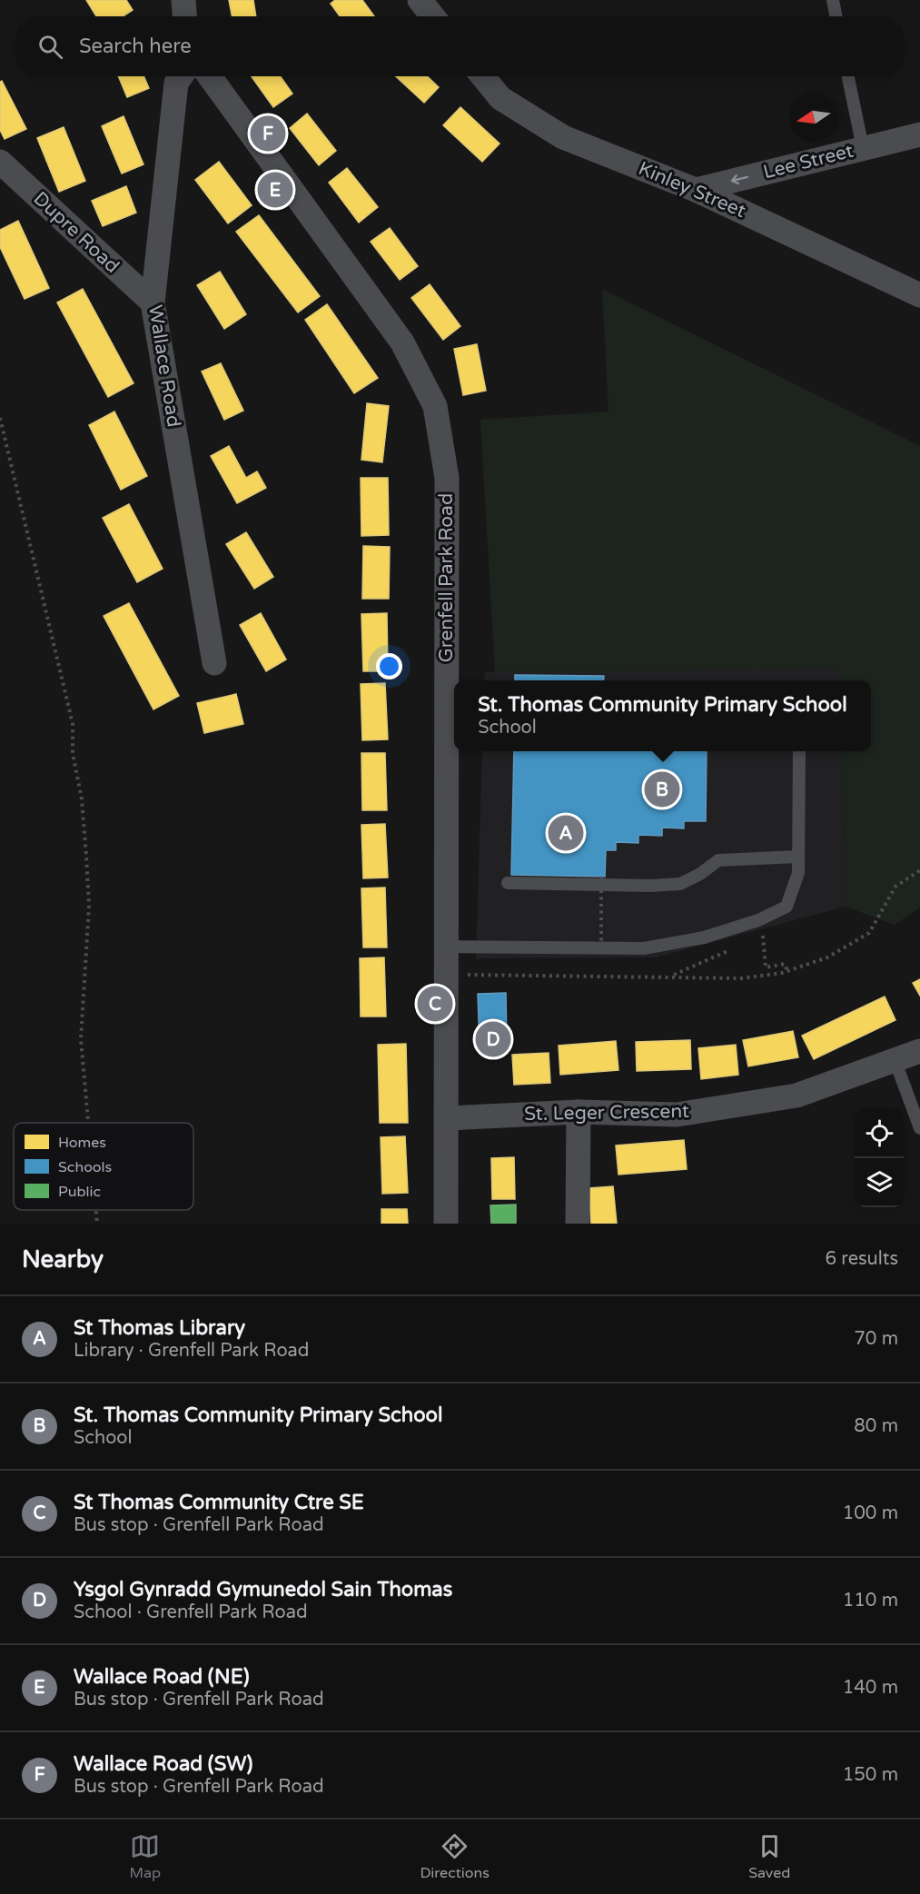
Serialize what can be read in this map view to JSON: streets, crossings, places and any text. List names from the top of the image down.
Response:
{
  "streets": {
    "street": [
      "Lee Street",
      "Kinley Street",
      "Dupre Road",
      "Wallace Road",
      "Grenfell Park Road",
      "St. Leger Crescent"
    ]
  },
  "crossings": [
    ["Lee Street", "Kinley Street"],
    ["Dupre Road", "Wallace Road"],
    ["Grenfell Park Road", "St. Leger Crescent"]
  ],
  "one_way": ["Lee Street"],
  "legend": ["Homes", "Schools", "Public"],
  "north": "left",
  "page": {
    "search": "Search here",
    "pins": [
      "F",
      "E",
      "B",
      "A",
      "C",
      "D"
    ],
    "popup": ["St. Thomas Community Primary School", "School"],
    "heading": ["Nearby", "6 results"],
    "list": [
      {
        "mark": "A",
        "name": "St Thomas Library",
        "note": "Library · Grenfell Park Road",
        "value": "70 m"
      },
      {
        "mark": "B",
        "name": "St. Thomas Community Primary School",
        "note": "School",
        "value": "80 m"
      },
      {
        "mark": "C",
        "name": "St Thomas Community Ctre SE",
        "note": "Bus stop · Grenfell Park Road",
        "value": "100 m"
      },
      {
        "mark": "D",
        "name": "Ysgol Gynradd Gymunedol Sain Thomas",
        "note": "School · Grenfell Park Road",
        "value": "110 m"
      },
      {
        "mark": "E",
        "name": "Wallace Road (NE)",
        "note": "Bus stop · Grenfell Park Road",
        "value": "140 m"
      },
      {
        "mark": "F",
        "name": "Wallace Road (SW)",
        "note": "Bus stop · Grenfell Park Road",
        "value": "150 m"
      }
    ],
    "nav": ["Map", "Directions", "Saved"]
  }
}
